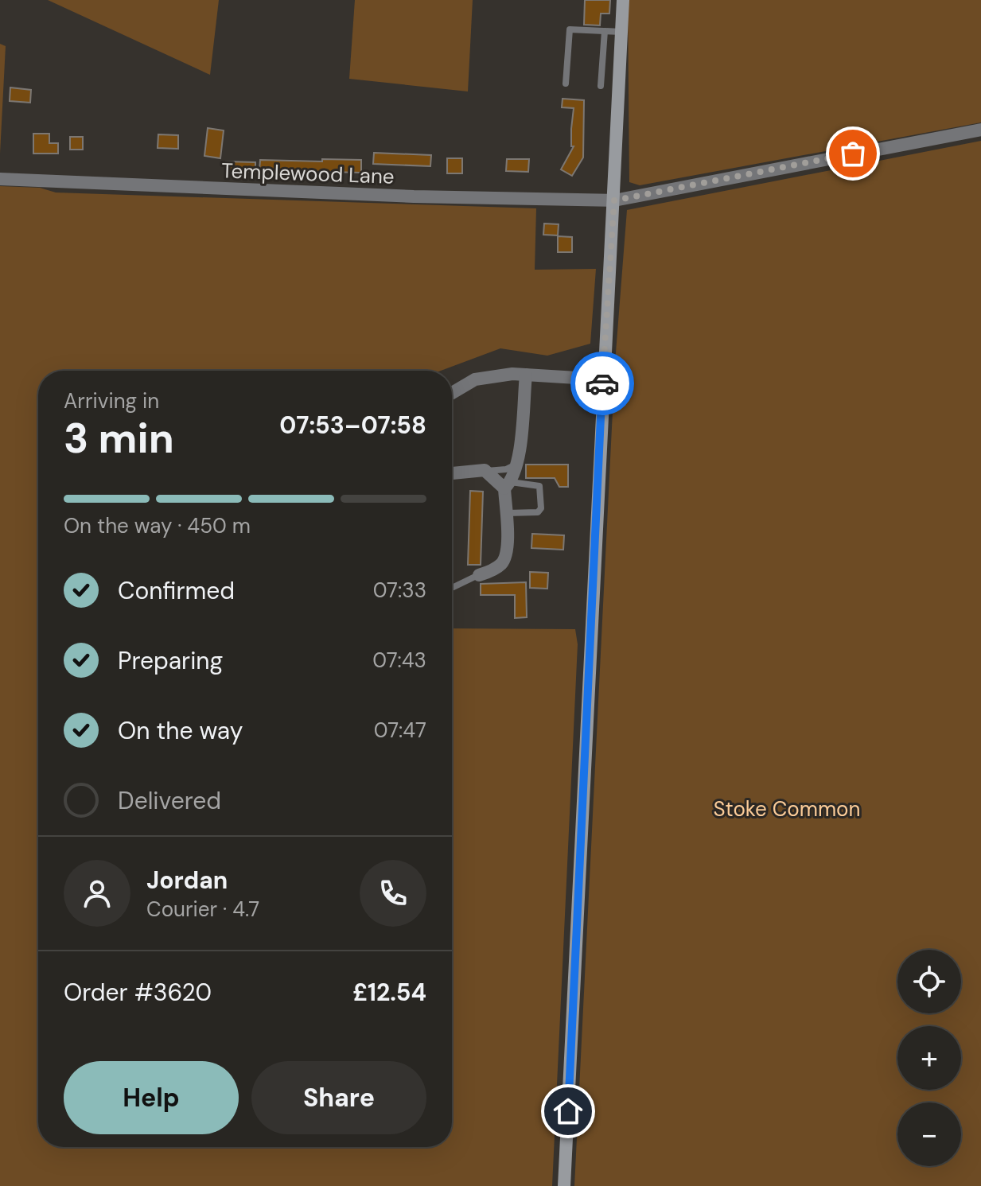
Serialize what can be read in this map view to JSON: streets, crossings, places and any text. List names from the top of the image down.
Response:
{
  "streets": {
    "street": ["Templewood Lane"]
  },
  "parks": ["Stoke Common"],
  "page": {
    "heading": ["3 min", "Arriving in", "07:53–07:58"],
    "panel": [
      "Jordan",
      "Courier · 4.7",
      "Order #3620",
      "£12.54"
    ],
    "bar": "On the way · 450 m",
    "list": [
      ["Confirmed", "07:33"],
      ["Preparing", "07:43"],
      ["On the way", "07:47"],
      "Delivered"
    ],
    "map_buttons": ["+", "−"],
    "buttons": ["Help", "Share"]
  }
}
